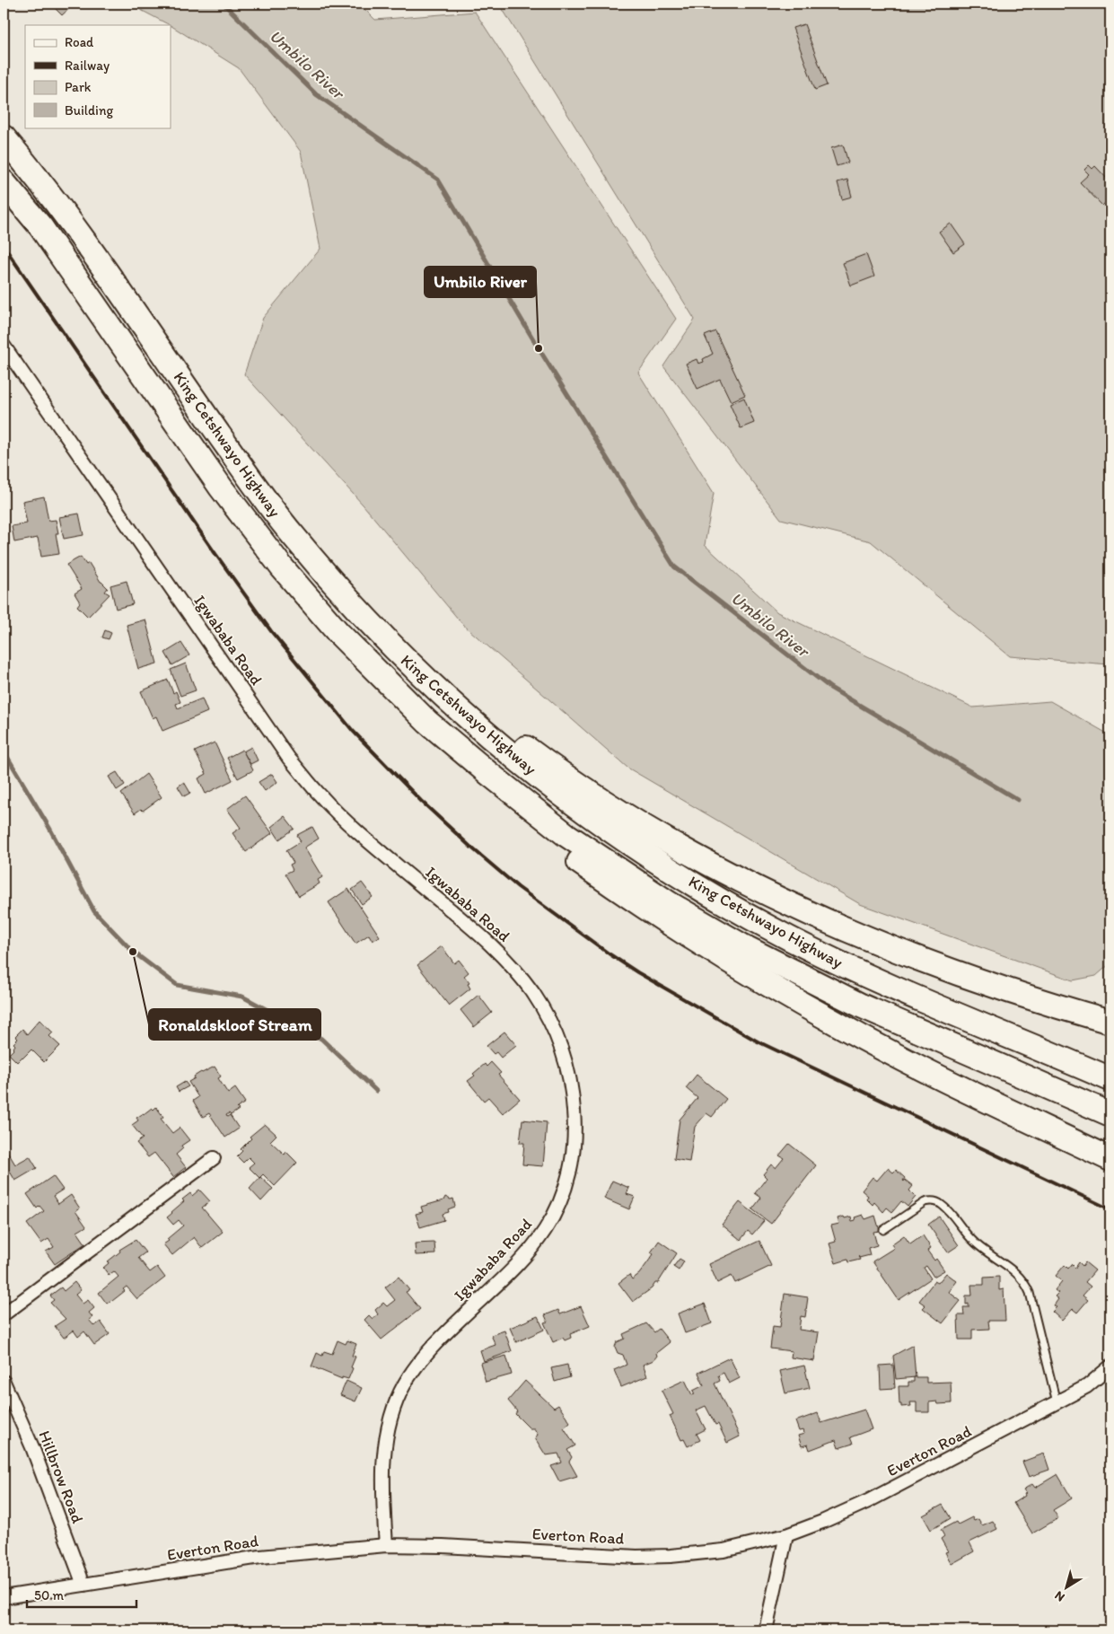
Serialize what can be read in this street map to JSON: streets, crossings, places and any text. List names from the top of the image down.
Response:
{
  "streets": {
    "highway": ["King Cetshwayo Highway"],
    "street": ["Igwababa Road", "Everton Road", "Hillbrow Road"]
  },
  "crossings": [
    ["Igwababa Road", "Everton Road"],
    ["Everton Road", "Hillbrow Road"]
  ],
  "water": ["Umbilo River"],
  "places": ["Umbilo River", "Ronaldskloof Stream"],
  "legend": [
    "Road",
    "Railway",
    "Park",
    "Building"
  ],
  "scale_bar": "50 m",
  "north": "bottom left"
}
